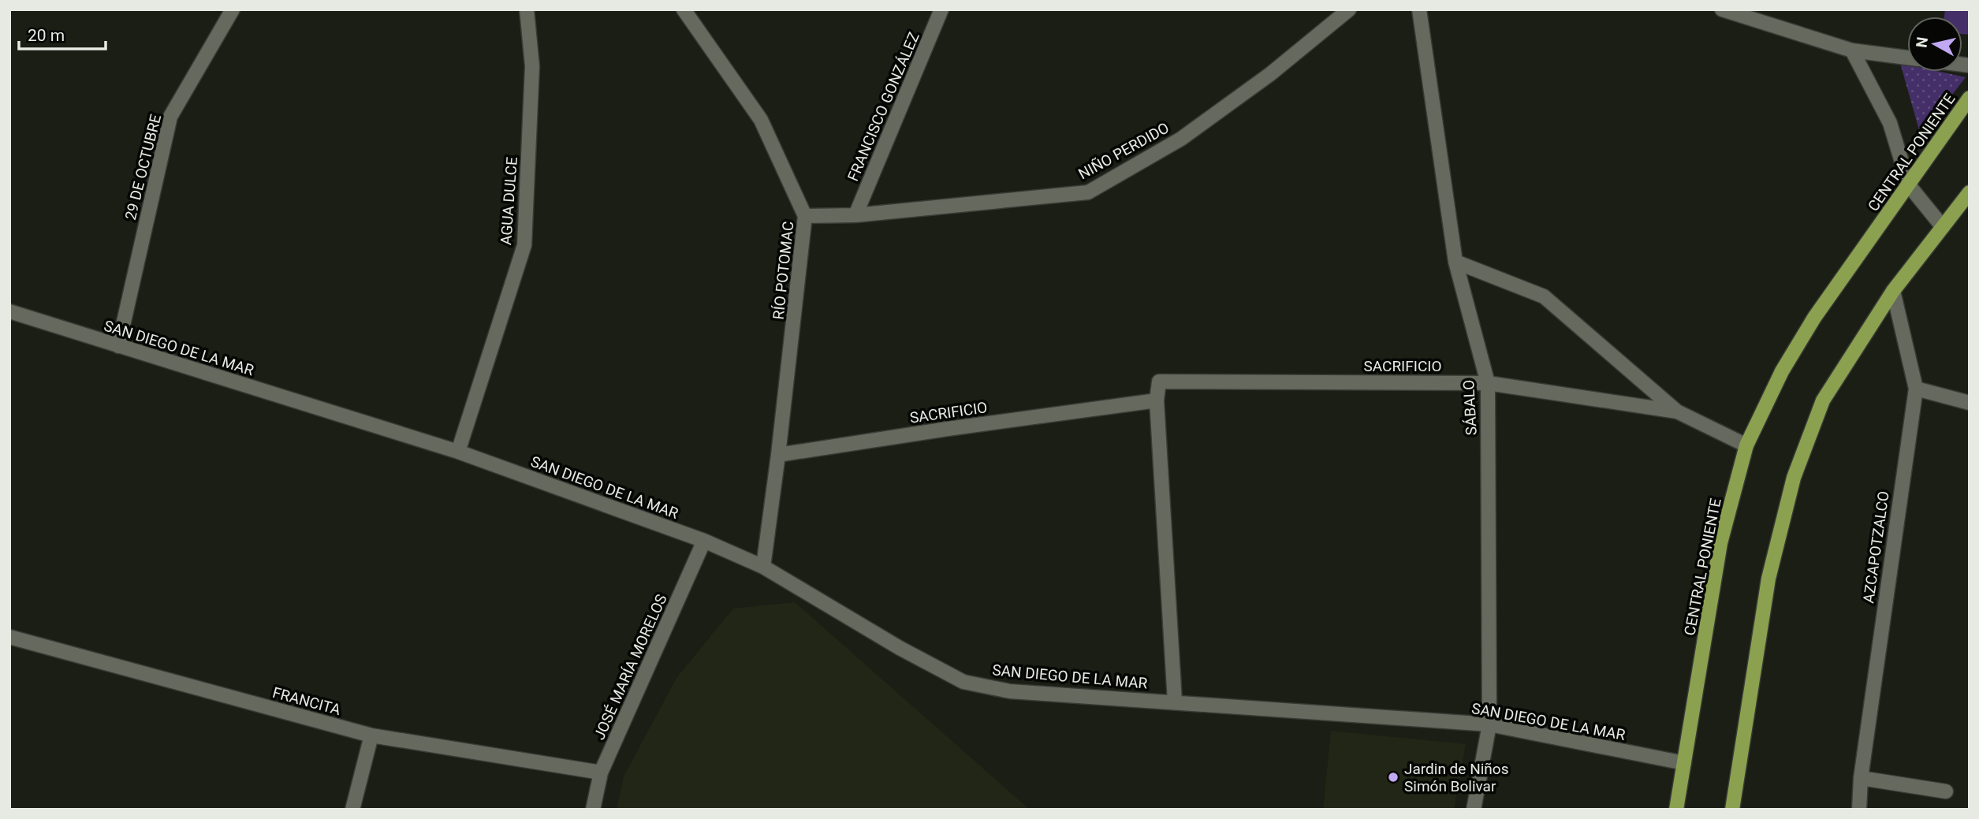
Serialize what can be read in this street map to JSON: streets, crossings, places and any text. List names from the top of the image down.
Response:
{
  "streets": {
    "main road": ["CENTRAL PONIENTE"],
    "street": [
      "FRANCISCO GONZÁLEZ",
      "NIÑO PERDIDO",
      "29 DE OCTUBRE",
      "AGUA DULCE",
      "RÍO POTOMAC",
      "SAN DIEGO DE LA MAR",
      "SACRIFICIO",
      "SÁBALO",
      "AZCAPOTZALCO",
      "JOSÉ MARÍA MORELOS",
      "FRANCITA"
    ]
  },
  "crossings": [
    ["FRANCISCO GONZÁLEZ", "NIÑO PERDIDO"],
    ["NIÑO PERDIDO", "RÍO POTOMAC"],
    ["CENTRAL PONIENTE", "SAN DIEGO DE LA MAR"],
    ["CENTRAL PONIENTE", "SACRIFICIO"],
    ["29 DE OCTUBRE", "SAN DIEGO DE LA MAR"],
    ["AGUA DULCE", "SAN DIEGO DE LA MAR"],
    ["RÍO POTOMAC", "SAN DIEGO DE LA MAR"],
    ["RÍO POTOMAC", "SACRIFICIO"],
    ["SAN DIEGO DE LA MAR", "SÁBALO"],
    ["SAN DIEGO DE LA MAR", "JOSÉ MARÍA MORELOS"],
    ["SACRIFICIO", "SÁBALO"],
    ["JOSÉ MARÍA MORELOS", "FRANCITA"]
  ],
  "places": ["Jardin de Niños Simón Bolivar"],
  "scale_bar": "20 m",
  "north": "left"
}
